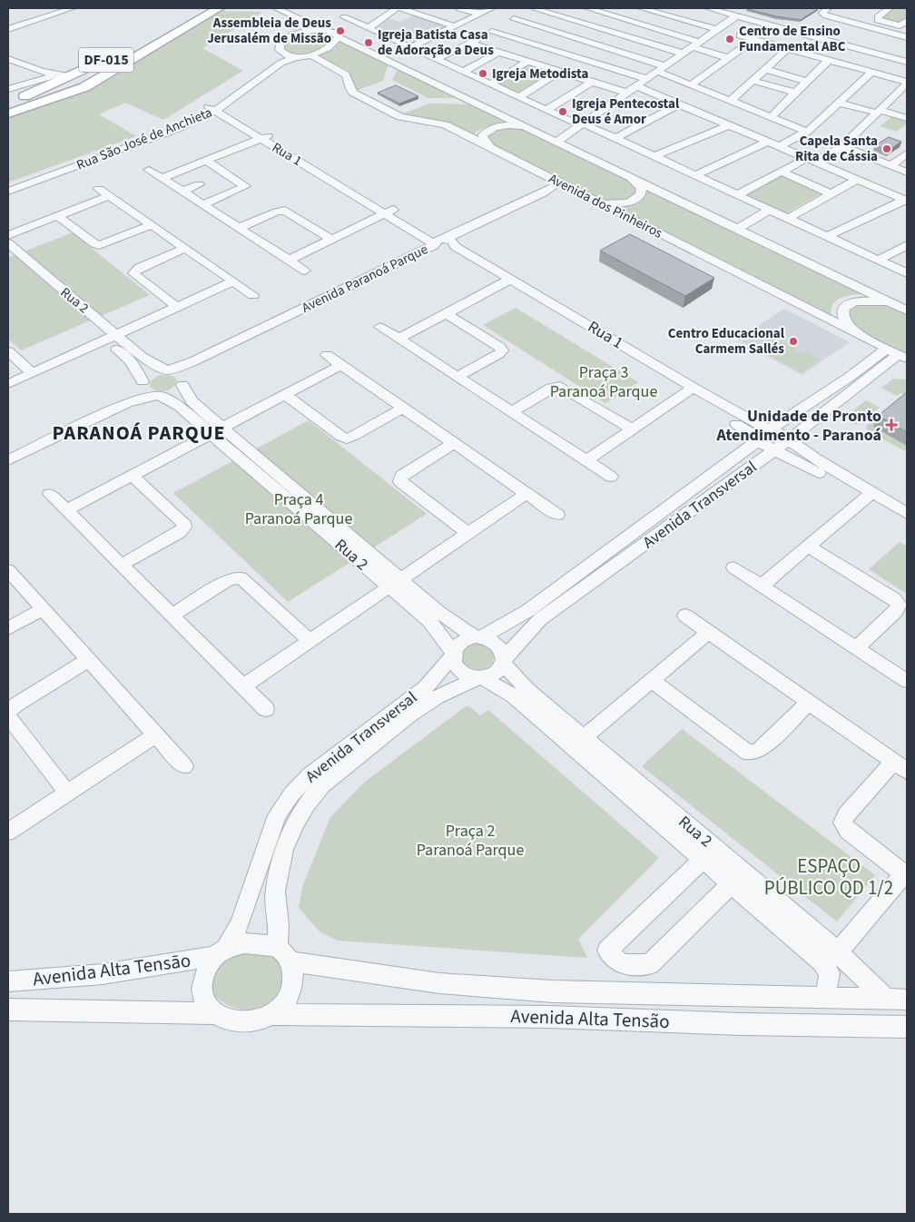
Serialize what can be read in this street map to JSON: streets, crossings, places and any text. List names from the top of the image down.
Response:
{
  "streets": {
    "main road": ["DF-015"],
    "street": [
      "Rua São José de Anchieta",
      "Rua 1",
      "Avenida dos Pinheiros",
      "Avenida Paranoá Parque",
      "Rua 2",
      "Avenida Transversal",
      "Avenida Alta Tensāo",
      "Avenida Alta Tensão"
    ]
  },
  "crossings": [
    ["Rua São José de Anchieta", "Rua 1"],
    ["Rua 1", "Avenida Paranoá Parque"],
    ["Rua 1", "Avenida Transversal"],
    ["Avenida dos Pinheiros", "Avenida Paranoá Parque"],
    ["Avenida dos Pinheiros", "Avenida Transversal"],
    ["Avenida Paranoá Parque", "Rua 2"],
    ["Rua 2", "Avenida Transversal"],
    ["Rua 2", "Avenida Alta Tensão"],
    ["Avenida Transversal", "Avenida Alta Tensāo"],
    ["Avenida Transversal", "Avenida Alta Tensão"],
    ["Avenida Alta Tensāo", "Avenida Alta Tensão"]
  ],
  "districts": ["PARANOÁ PARQUE"],
  "parks": [
    "Praça 3 Paranoá Parque",
    "Praça 4 Paranoá Parque",
    "Praça 2 Paranoá Parque",
    "ESPAÇO PÚBLICO QD 1/2"
  ],
  "places": {
    "other": [
      "Assembleia de Deus Jerusalém de Missão",
      "Centro de Ensino Fundamental ABC",
      "Igreja Batista Casa de Adoração a Deus",
      "Igreja Metodista",
      "Igreja Pentecostal Deus é Amor",
      "Capela Santa Rita de Cássia",
      "Centro Educacional Carmem Sallés"
    ],
    "health": ["Unidade de Pronto Atendimento - Paranoá"]
  }
}
